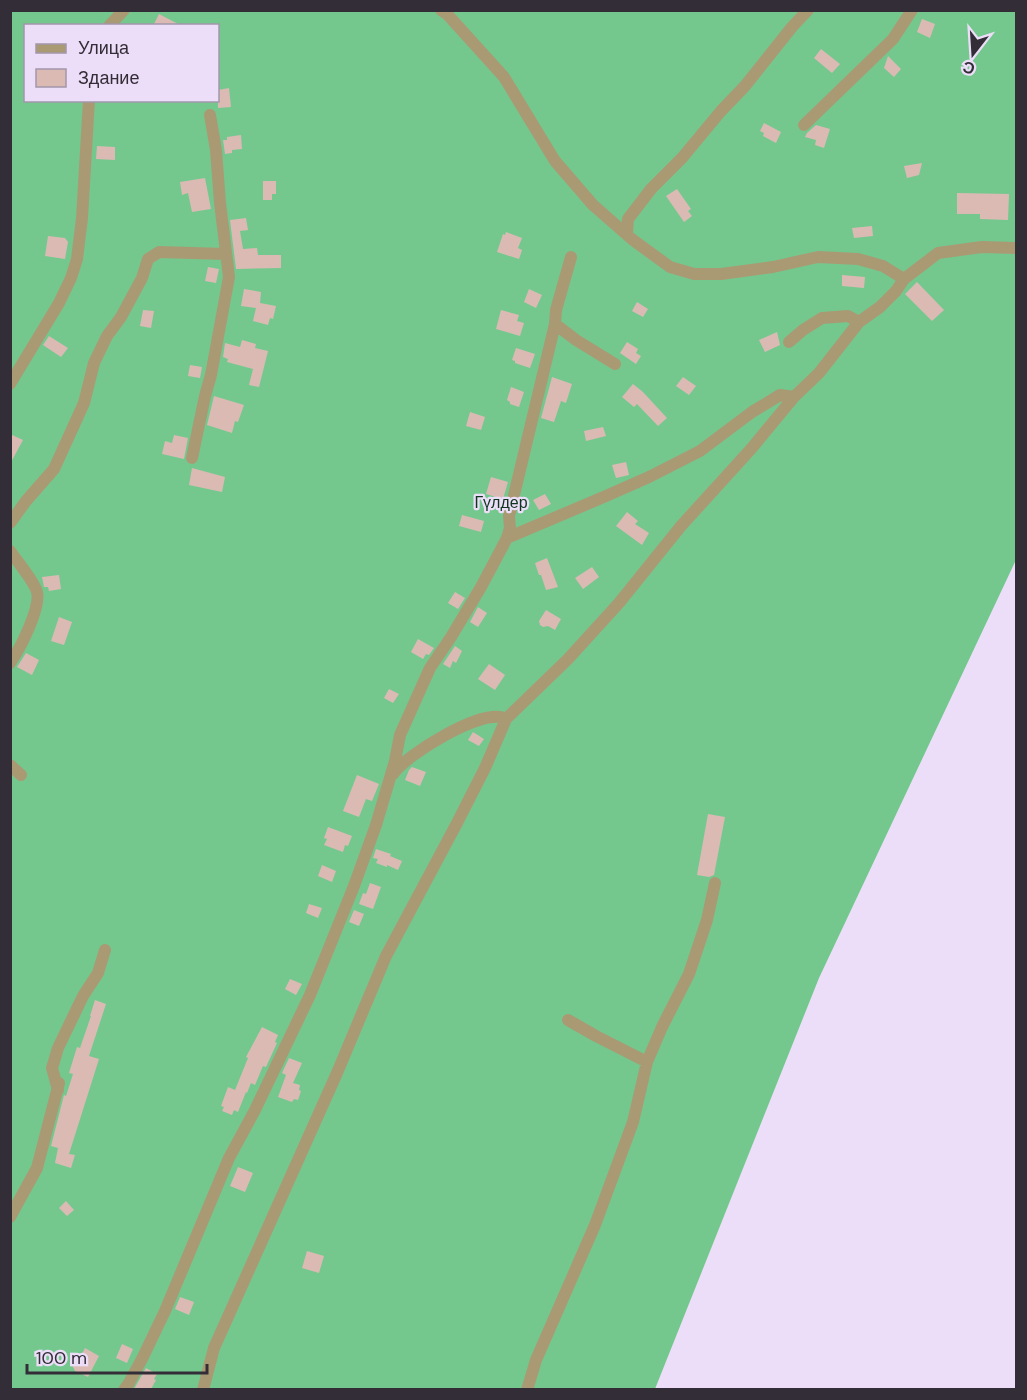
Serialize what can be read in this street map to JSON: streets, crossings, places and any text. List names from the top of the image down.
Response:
{
  "parks": ["Гүлдер"],
  "legend": ["Улица", "Здание"],
  "scale_bar": "100 m",
  "north": "bottom"
}
